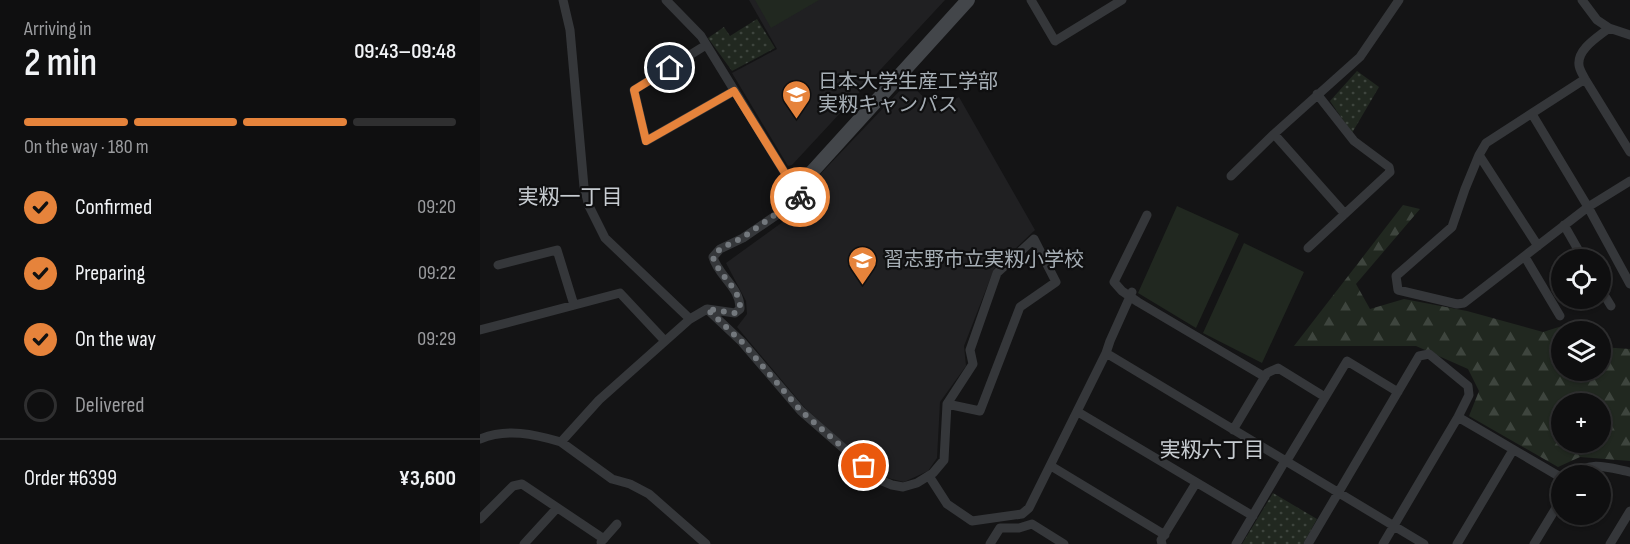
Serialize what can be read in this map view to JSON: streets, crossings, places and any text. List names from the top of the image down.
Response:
{
  "districts": ["実籾一丁目", "実籾六丁目"],
  "places": {
    "school or university": ["日本大学生産工学部 実籾キャンパス", "習志野市立実籾小学校"]
  },
  "page": {
    "heading": ["2 min", "Arriving in", "09:43–09:48"],
    "panel": ["Order #6399", "¥3,600"],
    "bar": "On the way · 180 m",
    "list": [
      ["Confirmed", "09:20"],
      ["Preparing", "09:22"],
      ["On the way", "09:29"],
      "Delivered"
    ],
    "map_buttons": ["+", "−"]
  }
}
